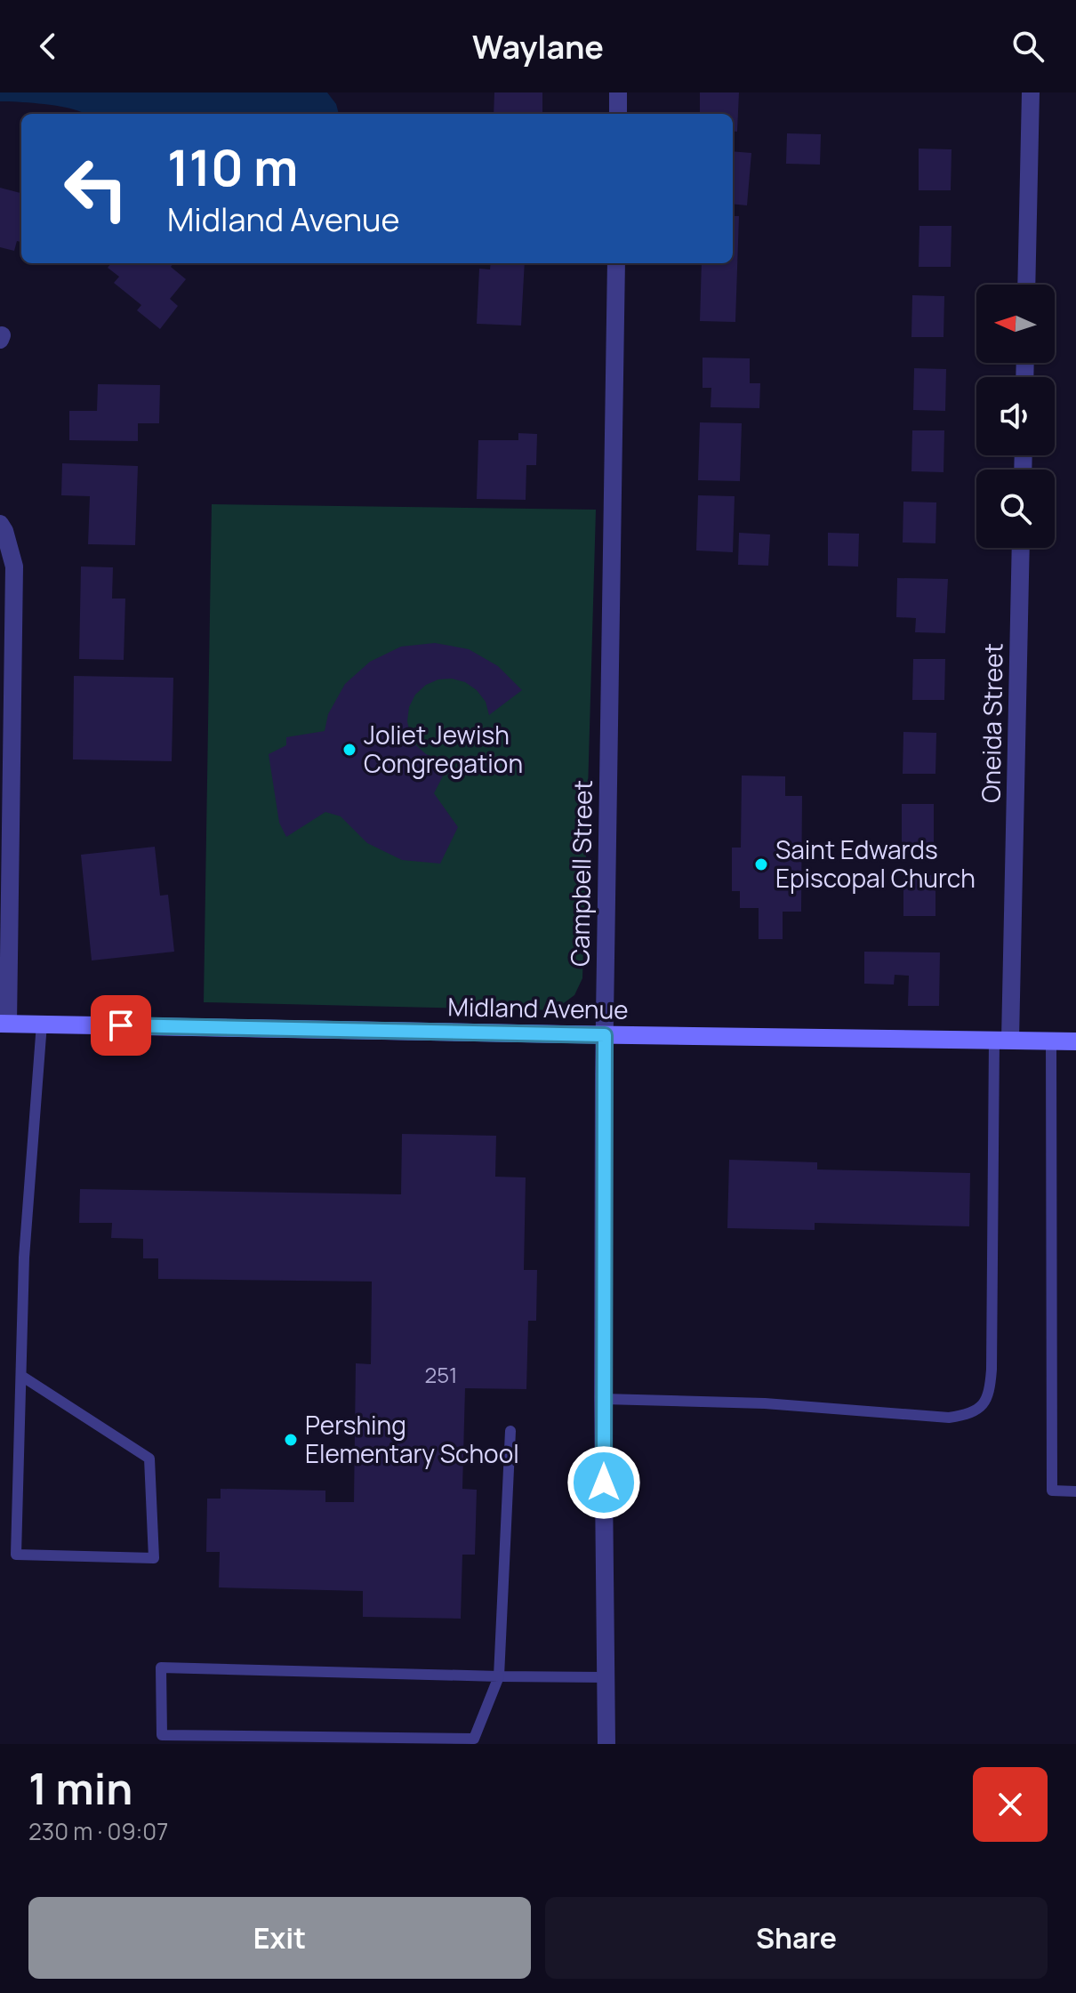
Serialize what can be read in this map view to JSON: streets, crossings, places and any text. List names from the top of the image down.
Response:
{
  "streets": {
    "main road": ["Midland Avenue"],
    "street": ["Oneida Street", "Campbell Street"]
  },
  "crossings": [
    ["Oneida Street", "Midland Avenue"],
    ["Campbell Street", "Midland Avenue"]
  ],
  "places": ["Joliet Jewish Congregation", "Saint Edwards Episcopal Church", "Pershing Elementary School"],
  "house_numbers": ["251"],
  "north": "left",
  "page": {
    "header": "Waylane",
    "turn": ["110 m", "Midland Avenue"],
    "heading": ["1 min", "230 m · 09:07"],
    "buttons": ["Exit", "Share"]
  }
}
